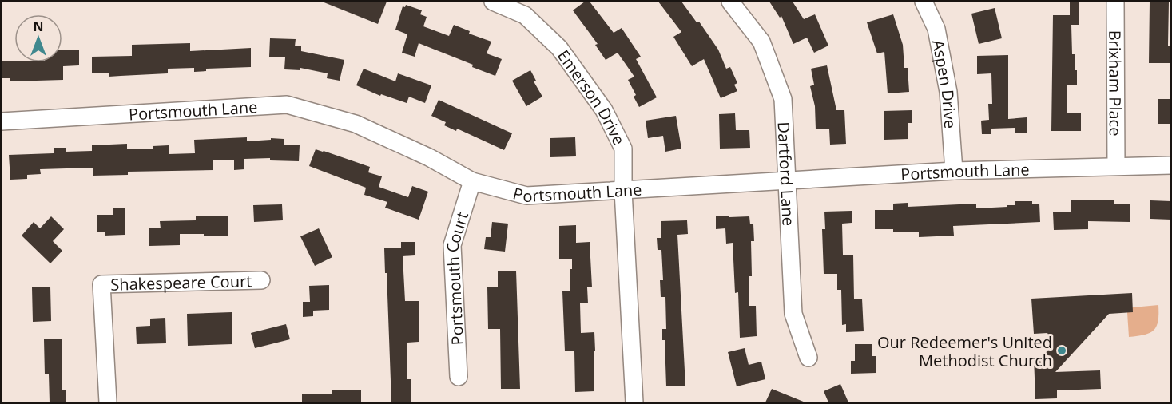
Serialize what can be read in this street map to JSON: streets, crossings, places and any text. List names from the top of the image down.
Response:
{
  "streets": {
    "street": [
      "Brixham Place",
      "Aspen Drive",
      "Emerson Drive",
      "Portsmouth Lane",
      "Dartford Lane",
      "Portsmouth Court",
      "Shakespeare Court"
    ]
  },
  "crossings": [
    ["Brixham Place", "Portsmouth Lane"],
    ["Aspen Drive", "Portsmouth Lane"],
    ["Emerson Drive", "Portsmouth Lane"],
    ["Portsmouth Lane", "Dartford Lane"],
    ["Portsmouth Lane", "Portsmouth Court"]
  ],
  "places": ["Our Redeemer's United Methodist Church"],
  "north": "top"
}
